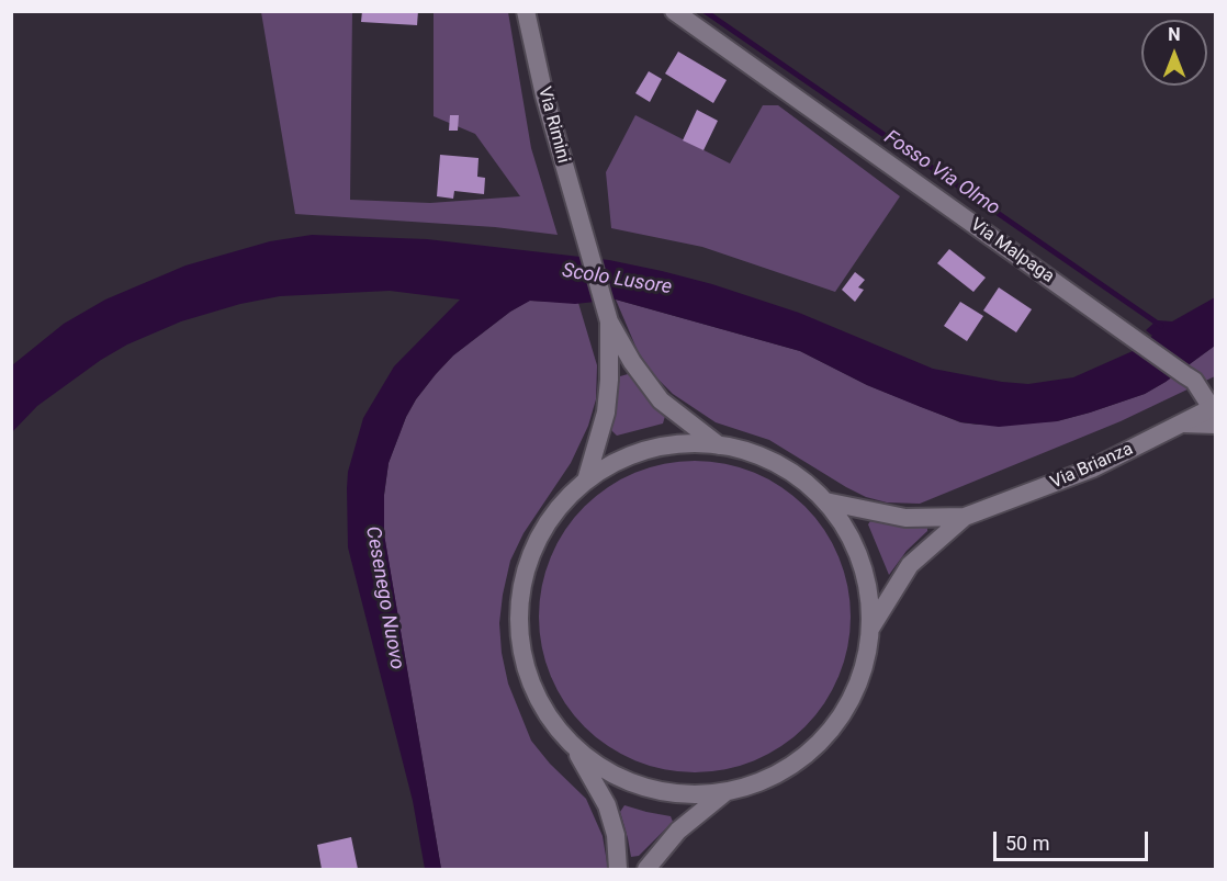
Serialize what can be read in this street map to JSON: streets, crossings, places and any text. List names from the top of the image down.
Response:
{
  "streets": {
    "main road": ["Via Rimini", "Via Malpaga", "Via Brianza"]
  },
  "crossings": [
    ["Via Malpaga", "Via Brianza"]
  ],
  "water": ["Fosso Via Olmo", "Scolo Lusore", "Cesenego Nuovo"],
  "scale_bar": "50 m",
  "north": "top"
}
